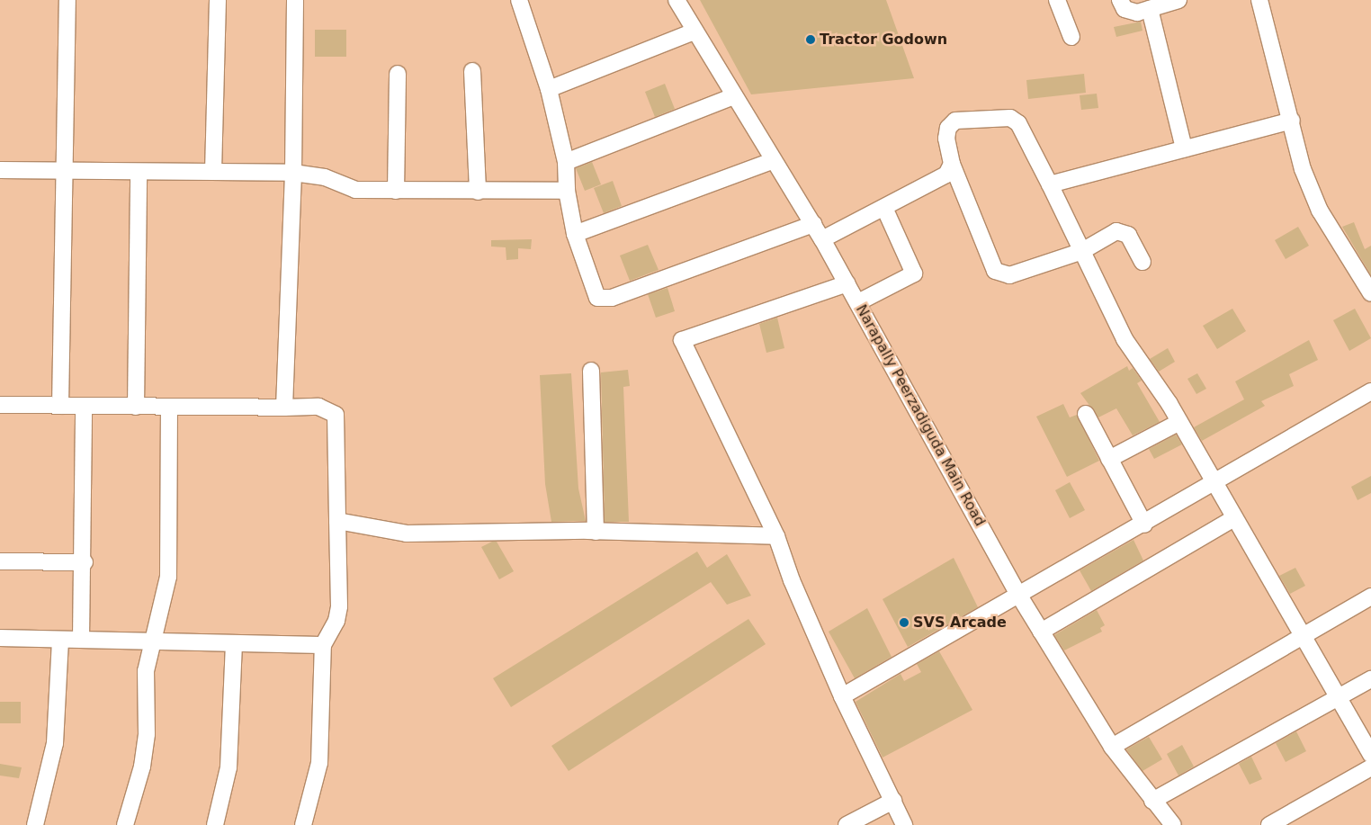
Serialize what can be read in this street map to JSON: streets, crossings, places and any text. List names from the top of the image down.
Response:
{
  "streets": {
    "street": ["Narapally Peerzadiguda Main Road"]
  },
  "places": ["Tractor Godown", "SVS Arcade"]
}
